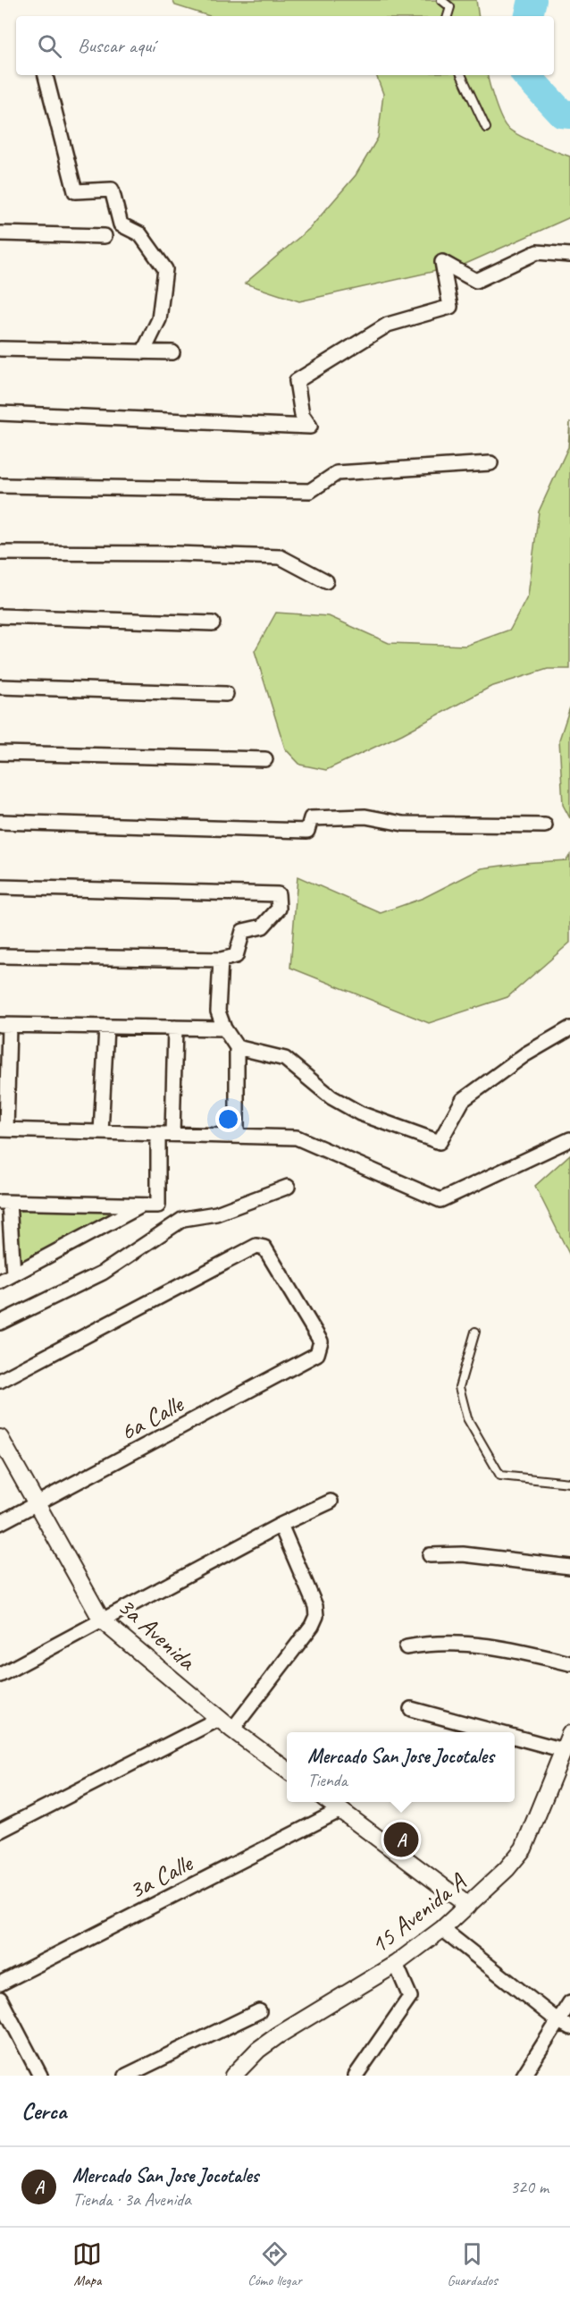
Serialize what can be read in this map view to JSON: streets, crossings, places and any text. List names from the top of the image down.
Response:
{
  "streets": {
    "street": [
      "6a Calle",
      "3a Avenida",
      "3a Calle",
      "15 Avenida A"
    ]
  },
  "crossings": [
    ["6a Calle", "3a Avenida"]
  ],
  "page": {
    "search": "Buscar aquí",
    "popup": ["Mercado San Jose Jocotales", "Tienda"],
    "pins": "A",
    "heading": "Cerca",
    "list": [
      {
        "mark": "A",
        "name": "Mercado San Jose Jocotales",
        "note": "Tienda · 3a Avenida",
        "value": "320 m"
      }
    ],
    "nav": ["Mapa", "Cómo llegar", "Guardados"]
  }
}
